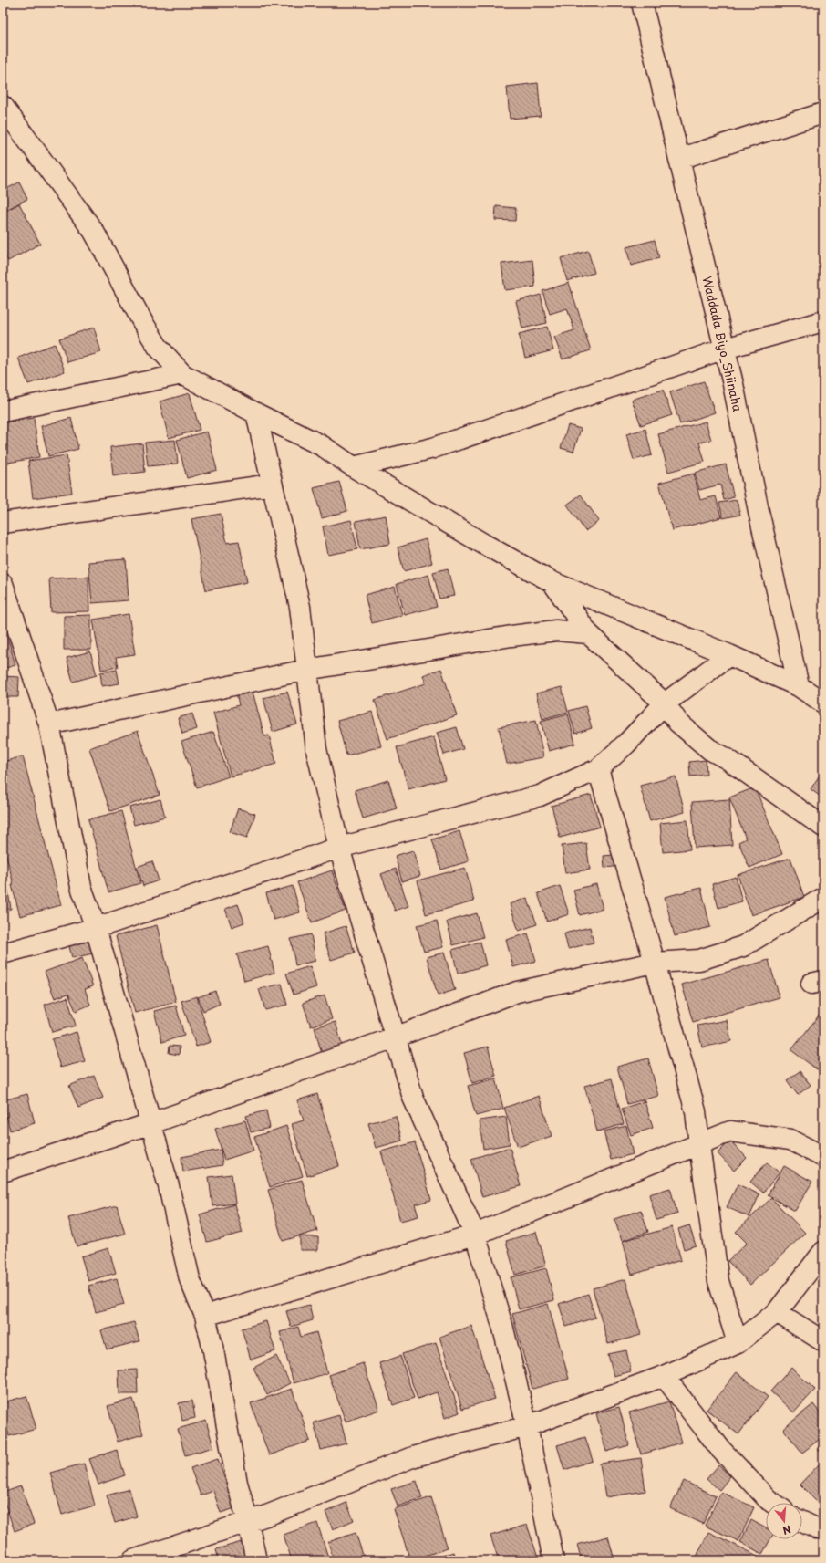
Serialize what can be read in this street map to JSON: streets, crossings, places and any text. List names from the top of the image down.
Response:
{
  "streets": {
    "street": ["Waddada Biyo_Shiinaha"]
  },
  "north": "bottom"
}
